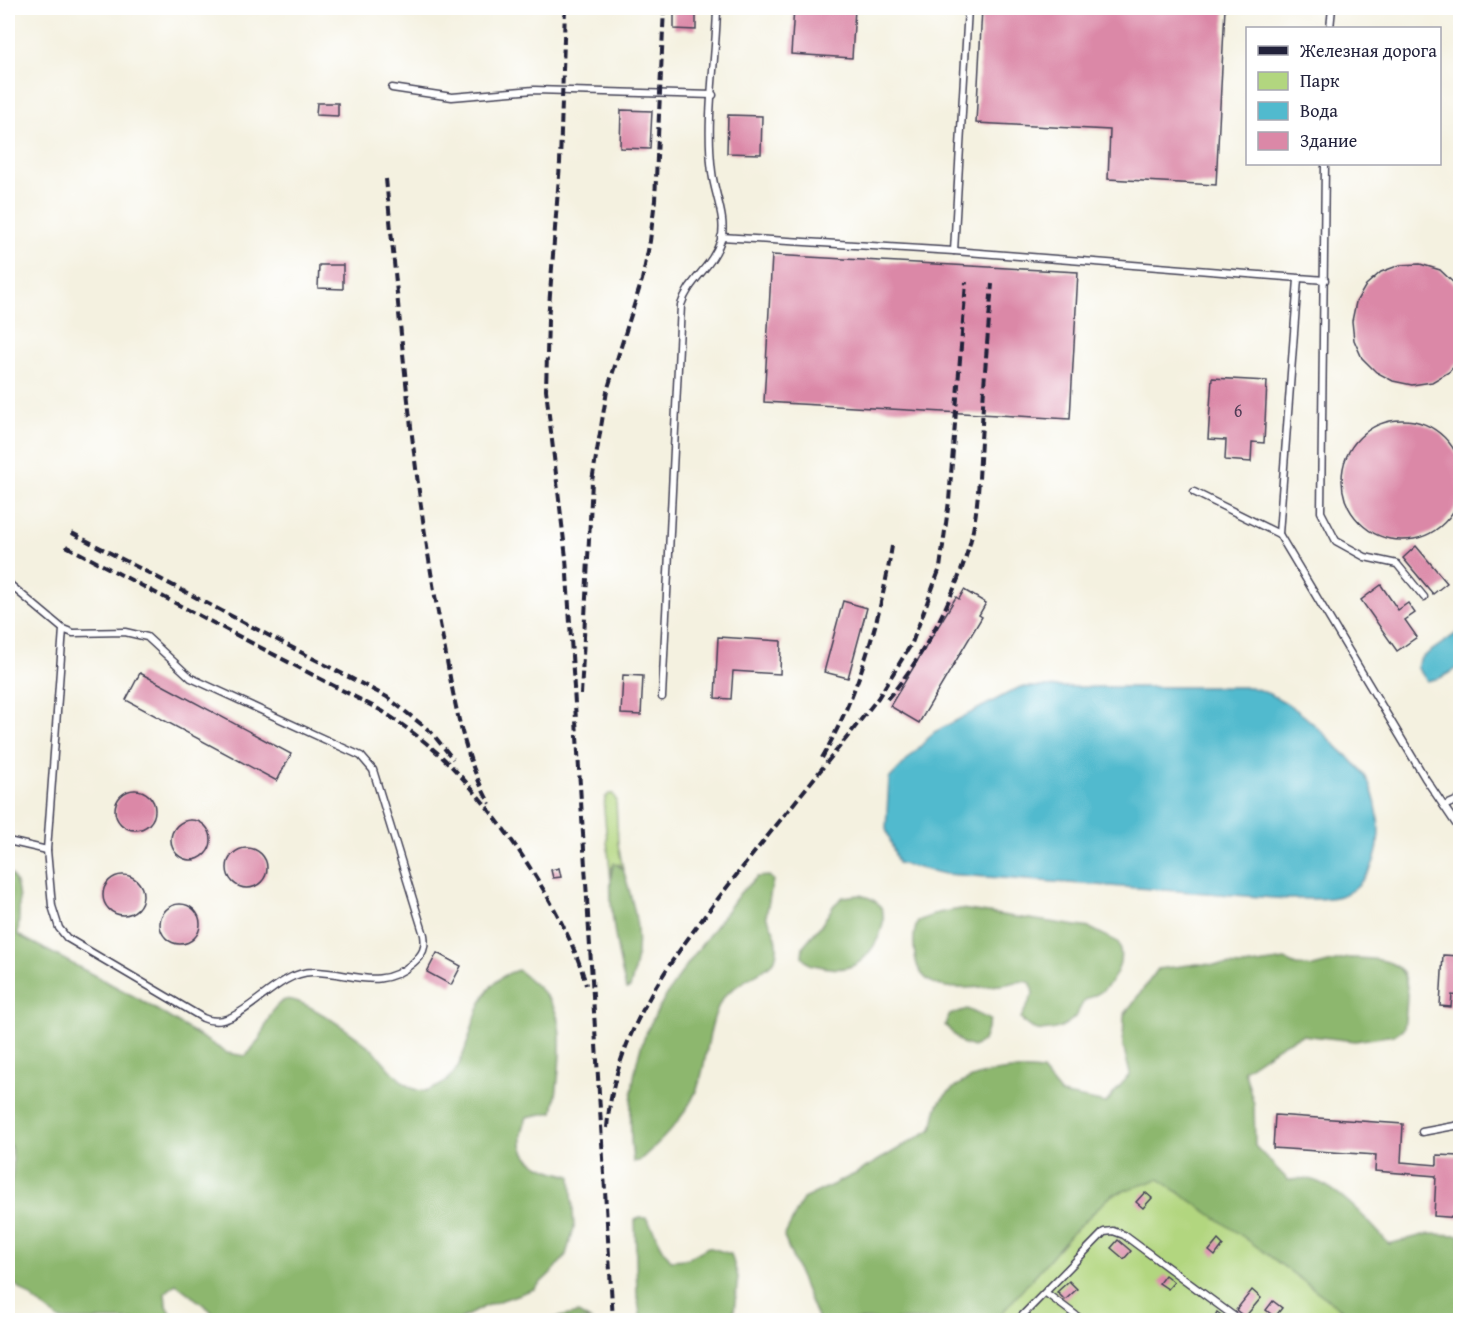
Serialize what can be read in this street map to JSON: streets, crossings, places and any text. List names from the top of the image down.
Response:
{
  "house_numbers": ["6"],
  "legend": [
    "Железная дорога",
    "Парк",
    "Вода",
    "Здание"
  ]
}
